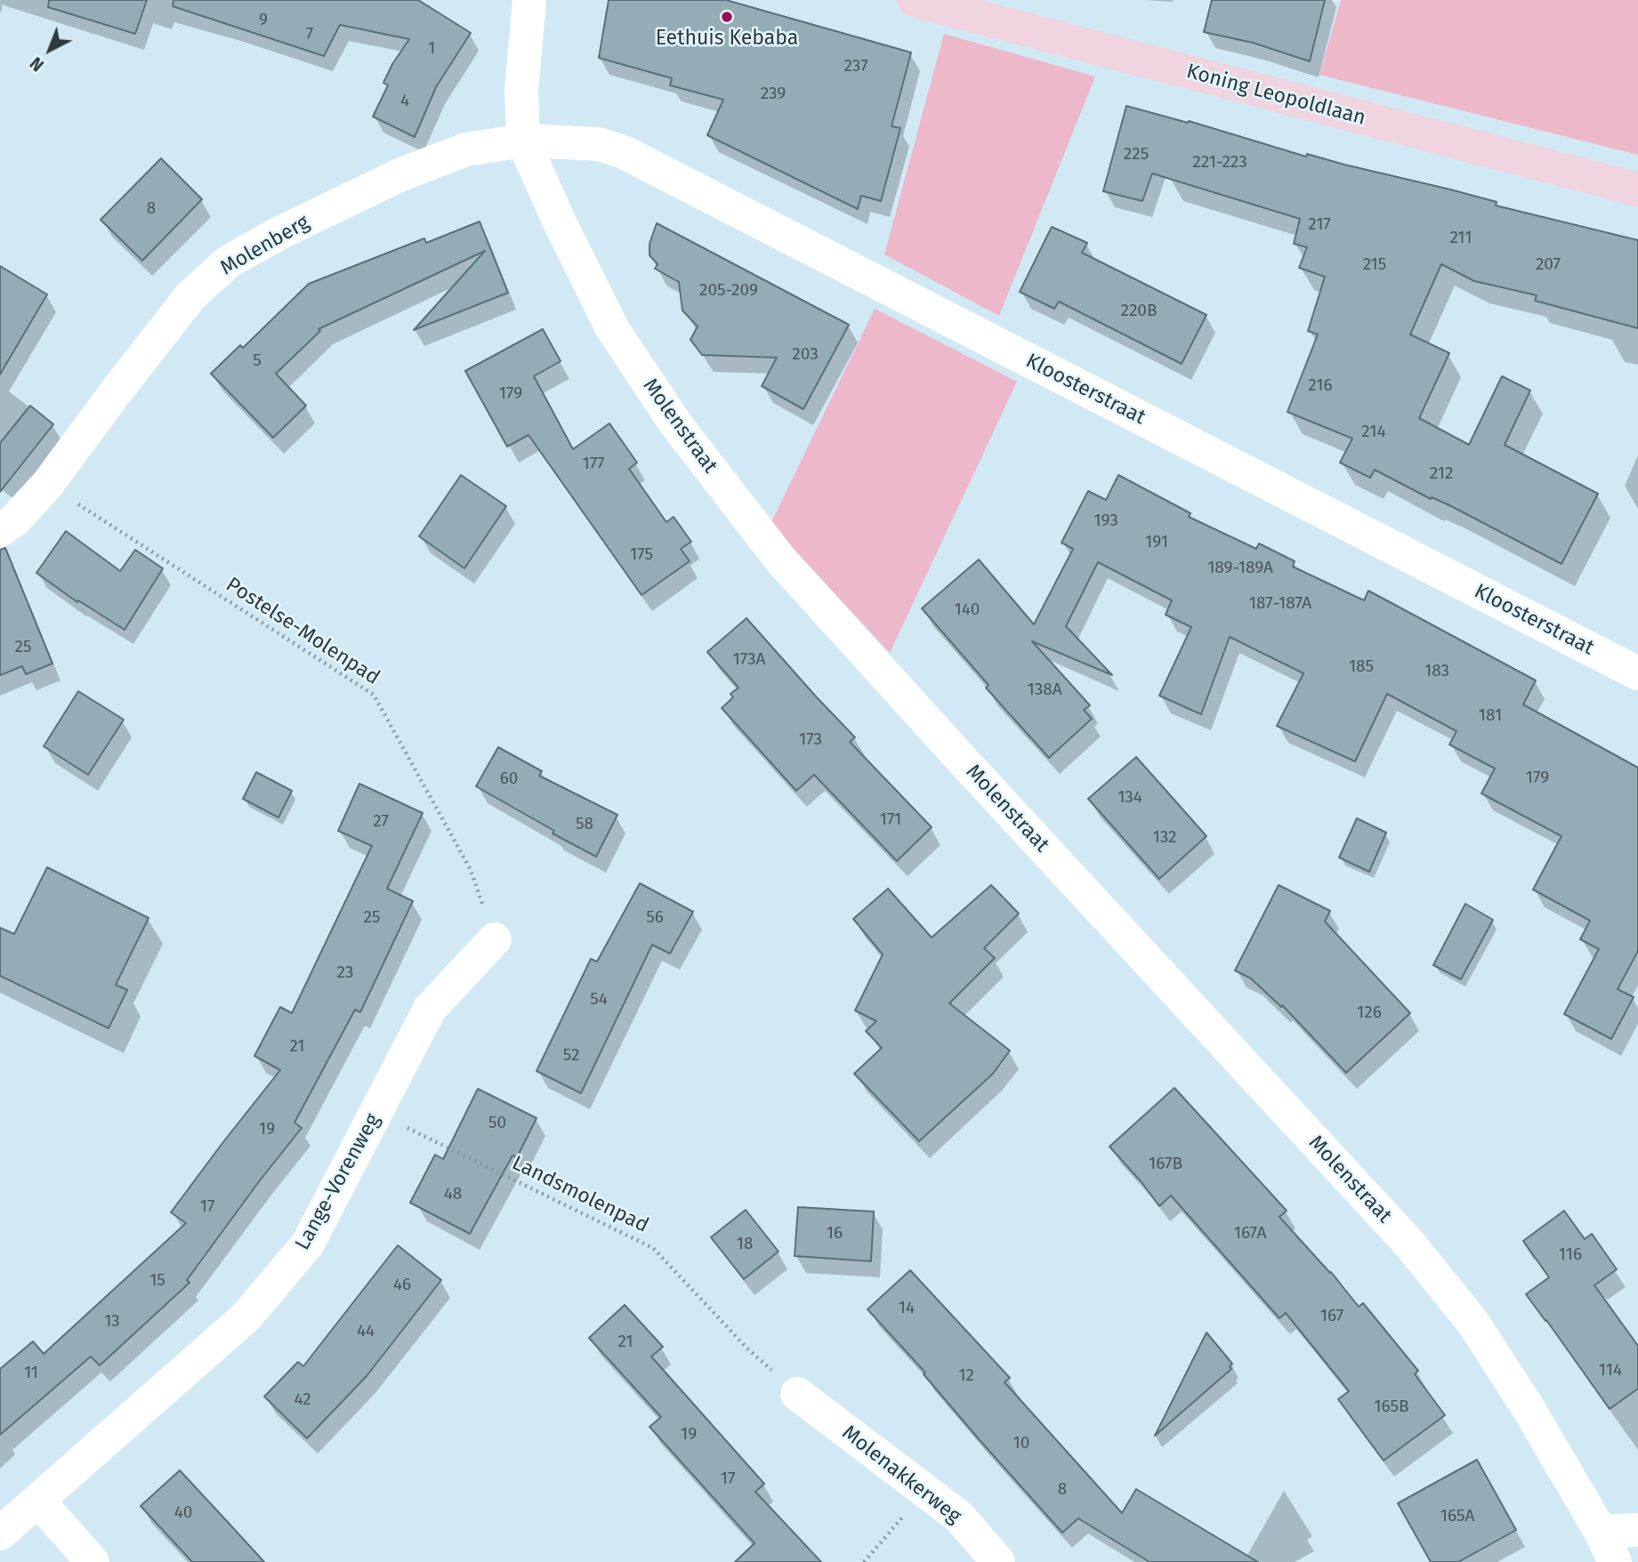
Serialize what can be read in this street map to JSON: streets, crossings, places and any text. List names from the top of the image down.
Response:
{
  "streets": {
    "main road": ["Koning Leopoldlaan"],
    "street": [
      "Molenberg",
      "Kloosterstraat",
      "Molenstraat",
      "Lange-Vorenweg",
      "Molenakkerweg"
    ],
    "path": ["Postelse-Molenpad", "Landsmolenpad"]
  },
  "crossings": [
    ["Molenberg", "Kloosterstraat"],
    ["Molenberg", "Molenstraat"],
    ["Molenberg", "Postelse-Molenpad"],
    ["Kloosterstraat", "Molenstraat"],
    ["Postelse-Molenpad", "Lange-Vorenweg"],
    ["Lange-Vorenweg", "Landsmolenpad"],
    ["Landsmolenpad", "Molenakkerweg"]
  ],
  "places": ["Eethuis Kebaba"],
  "house_numbers": [
    "9",
    "7",
    "1",
    "237",
    "239",
    "4",
    "225",
    "221-223",
    "8",
    "217",
    "211",
    "215",
    "207",
    "205-209",
    "220B",
    "203",
    "5",
    "216",
    "179",
    "214",
    "177",
    "212",
    "193",
    "191",
    "175",
    "189-189A",
    "187-187A",
    "140",
    "25",
    "173A",
    "185",
    "183",
    "138A",
    "181",
    "173",
    "179",
    "60",
    "134",
    "171",
    "27",
    "58",
    "132",
    "25",
    "56",
    "23",
    "54",
    "126",
    "21",
    "52",
    "50",
    "19",
    "167B",
    "48",
    "17",
    "16",
    "167A",
    "18",
    "116",
    "15",
    "46",
    "14",
    "167",
    "13",
    "44",
    "21",
    "114",
    "11",
    "12",
    "42",
    "165B",
    "19",
    "10",
    "17",
    "8",
    "40",
    "165A"
  ],
  "north": "bottom left"
}
